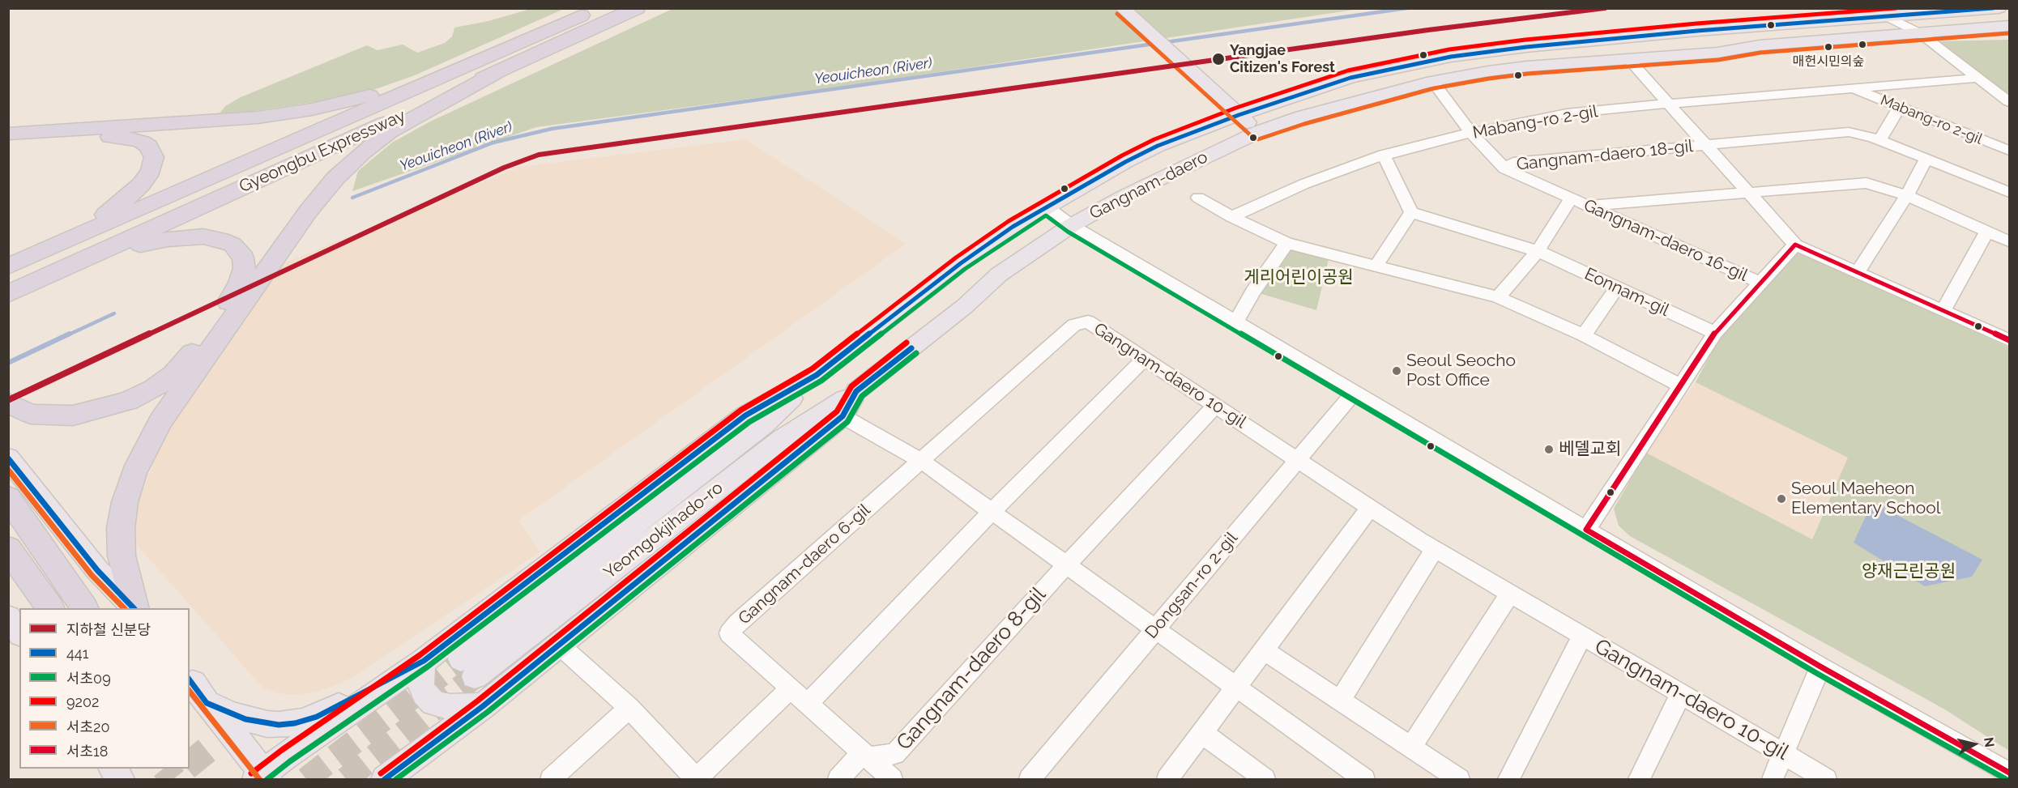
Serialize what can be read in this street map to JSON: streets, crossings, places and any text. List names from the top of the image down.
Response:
{
  "streets": {
    "highway": ["Gyeongbu Expressway"],
    "main road": ["Gangnam-daero", "Yeomgokjihado-ro"],
    "street": [
      "Mabang-ro 2-gil",
      "Gangnam-daero 18-gil",
      "Gangnam-daero 16-gil",
      "Eonnam-gil",
      "Gangnam-daero 10-gil",
      "Gangnam-daero 6-gil",
      "Dongsan-ro 2-gil",
      "Gangnam-daero 8-gil"
    ]
  },
  "crossings": [
    ["Mabang-ro 2-gil", "Gangnam-daero 18-gil"],
    ["Mabang-ro 2-gil", "Gangnam-daero 16-gil"],
    ["Gangnam-daero 18-gil", "Gangnam-daero"],
    ["Gangnam-daero 18-gil", "Gangnam-daero 16-gil"],
    ["Gangnam-daero", "Gangnam-daero 16-gil"],
    ["Gangnam-daero", "Yeomgokjihado-ro"],
    ["Gangnam-daero 16-gil", "Eonnam-gil"],
    ["Gangnam-daero 10-gil", "Gangnam-daero 6-gil"],
    ["Gangnam-daero 10-gil", "Dongsan-ro 2-gil"],
    ["Gangnam-daero 10-gil", "Gangnam-daero 8-gil"],
    ["Gangnam-daero 6-gil", "Gangnam-daero 8-gil"]
  ],
  "water": ["Yeouicheon (River)"],
  "parks": ["게리어린이공원", "양재근린공원"],
  "places": [
    "매헌시민의숲",
    "Yangjae Citizen's Forest",
    "Seoul Seocho Post Office",
    "베델교회",
    "Seoul Maeheon Elementary School"
  ],
  "lines": [
    "metro line 신분당",
    "transit line 441",
    "transit line 9202",
    "transit line 서초20",
    "transit line 서초09",
    "transit line 서초18"
  ],
  "legend": [
    "지하철 신분당",
    "441",
    "서초09",
    "9202",
    "서초20",
    "서초18"
  ],
  "north": "right"
}
